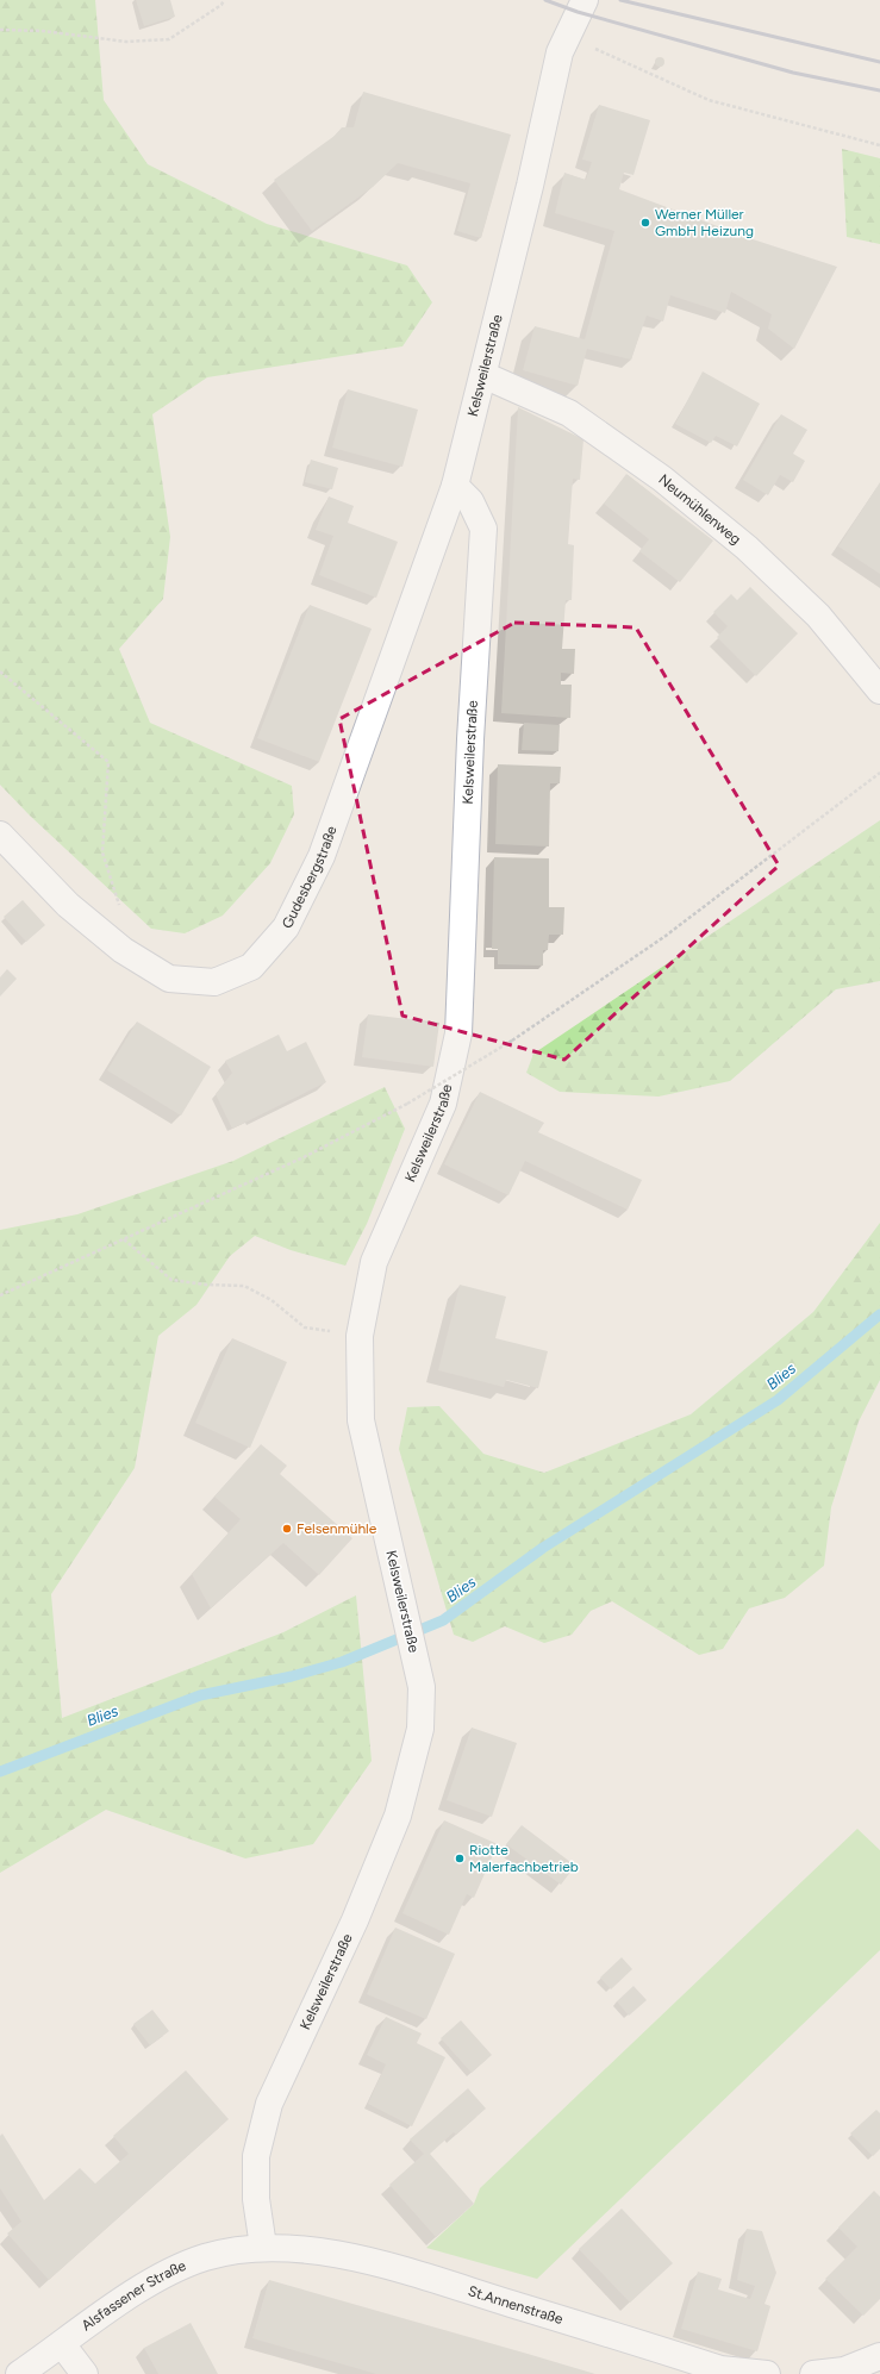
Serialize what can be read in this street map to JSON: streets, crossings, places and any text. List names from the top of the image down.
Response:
{
  "streets": {
    "street": [
      "Kelsweilerstraße",
      "Neumühlenweg",
      "Gudesbergstraße",
      "Alsfassener Straße",
      "St.Annenstraße"
    ]
  },
  "crossings": [
    ["Kelsweilerstraße", "Neumühlenweg"],
    ["Kelsweilerstraße", "Gudesbergstraße"],
    ["Kelsweilerstraße", "Alsfassener Straße"],
    ["Kelsweilerstraße", "St.Annenstraße"],
    ["Alsfassener Straße", "St.Annenstraße"]
  ],
  "water": ["Blies"],
  "places": ["Werner Müller GmbH Heizung", "Felsenmühle", "Riotte Malerfachbetrieb"]
}
